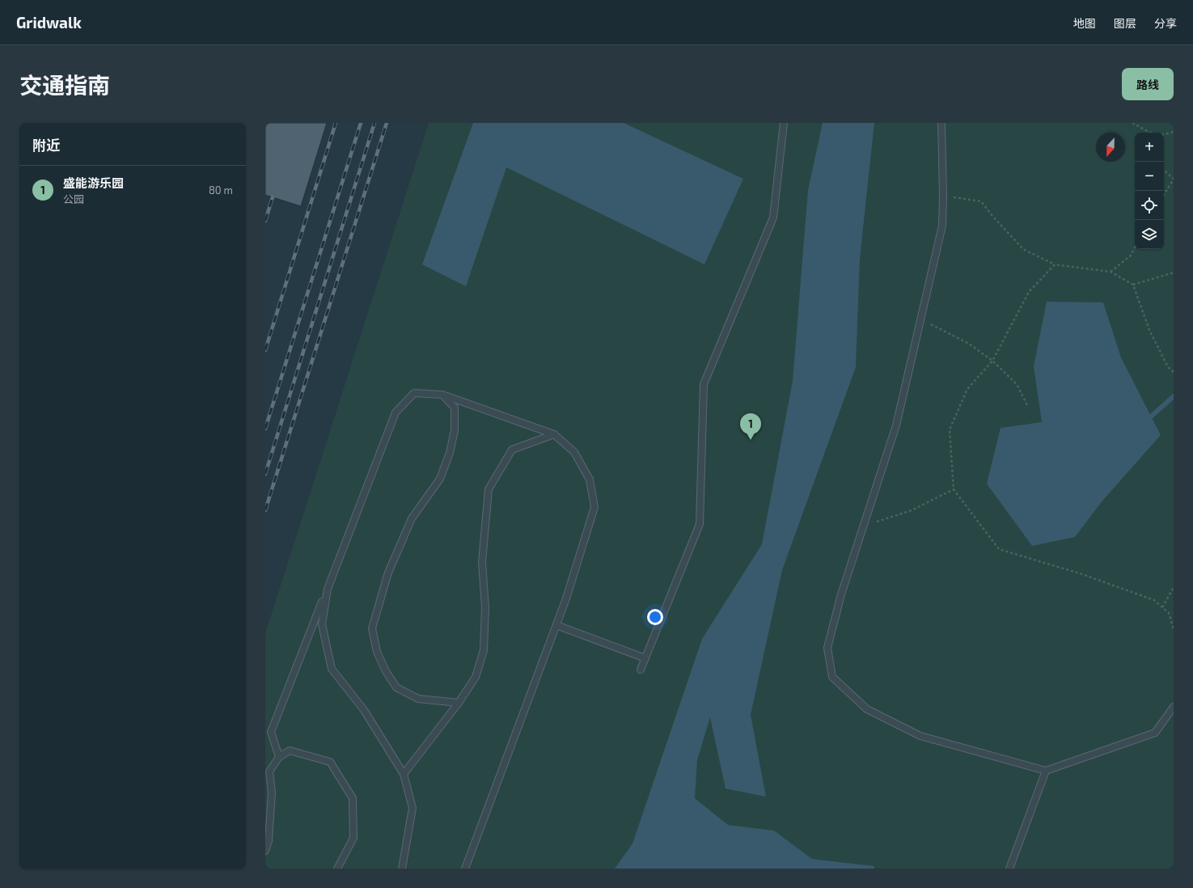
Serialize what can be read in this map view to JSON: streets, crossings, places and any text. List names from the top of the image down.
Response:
{
  "north": "bottom",
  "page": {
    "header": "Gridwalk",
    "nav": ["地图", "图层", "分享"],
    "title": "交通指南",
    "buttons": "路线",
    "heading": "附近",
    "map_buttons": ["+", "−"],
    "list": [
      {
        "mark": "1",
        "name": "盛能游乐园",
        "note": "公园",
        "value": "80 m"
      }
    ],
    "pins": "1"
  }
}
